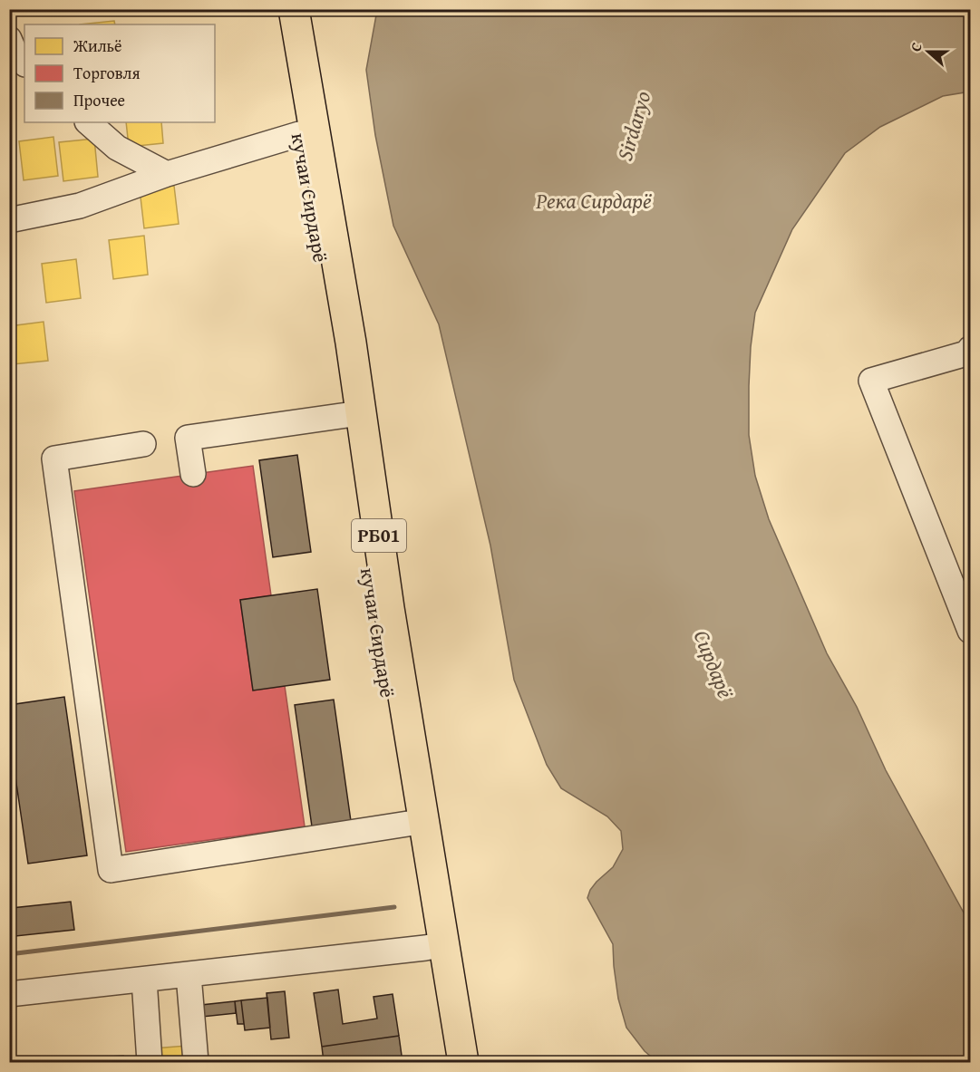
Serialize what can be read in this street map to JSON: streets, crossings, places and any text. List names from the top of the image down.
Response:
{
  "streets": {
    "highway": ["кучаи Сирдарё", "РБ01"]
  },
  "crossings": [
    ["кучаи Сирдарё", "РБ01"]
  ],
  "water": ["Sirdaryo", "Река Сирдарё", "Сирдарё"],
  "legend": ["Жильё", "Торговля", "Прочее"],
  "north": "left"
}
